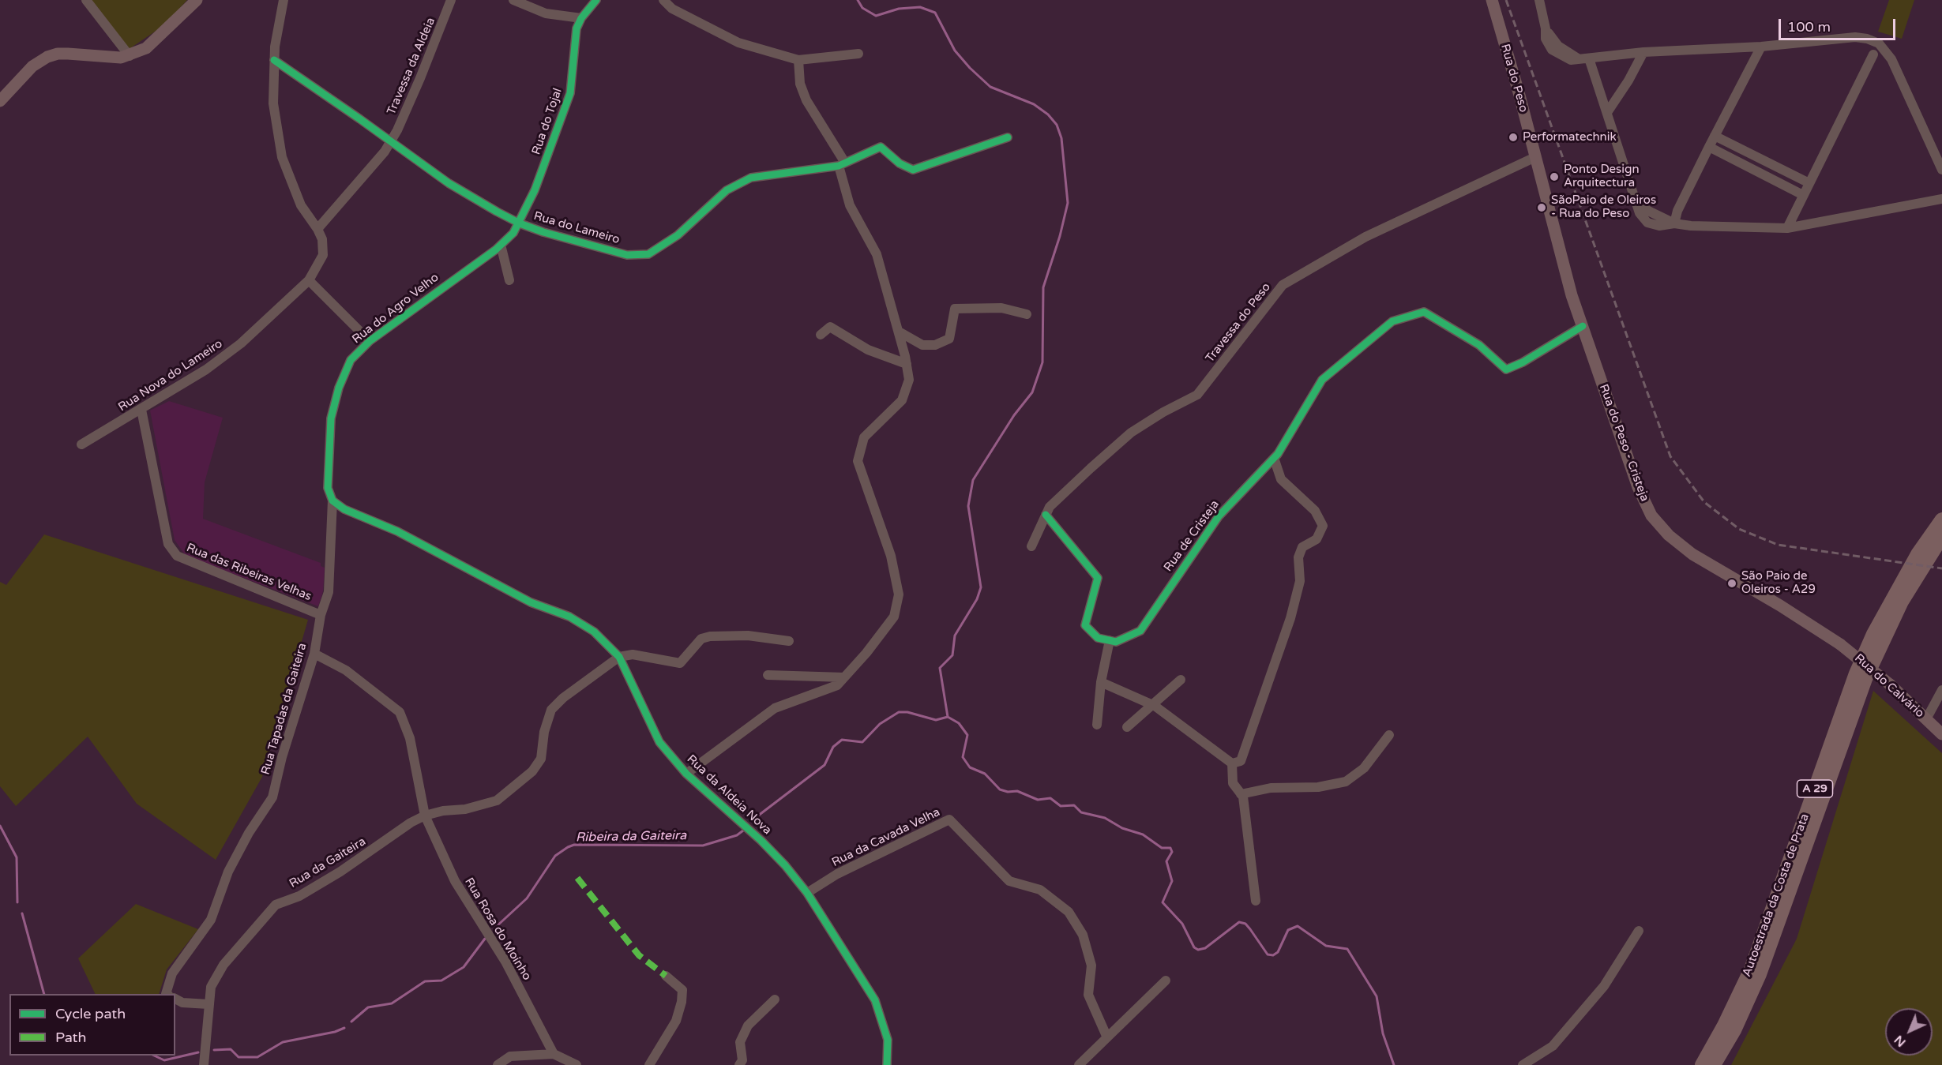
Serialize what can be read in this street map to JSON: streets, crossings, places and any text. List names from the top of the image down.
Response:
{
  "streets": {
    "highway": ["A 29", "Autoestrada da Costa de Prata"],
    "main road": ["Rua do Peso", "Rua do Peso - Cristeja", "Rua do Calvário"],
    "street": [
      "Travessa da Aldeia",
      "Rua do Tojal",
      "Rua do Lameiro",
      "Rua do Agro Velho",
      "Travessa do Peso",
      "Rua Nova do Lameiro",
      "Rua de Cristeja",
      "Rua das Ribeiras Velhas",
      "Rua Tapadas da Gaiteira",
      "Rua da Aldeia Nova",
      "Rua da Cavada Velha",
      "Rua da Gaiteira",
      "Rua Rosa do Moínho"
    ]
  },
  "crossings": [
    ["Travessa da Aldeia", "Rua do Lameiro"],
    ["Rua do Peso", "Travessa do Peso"],
    ["Rua do Peso", "Rua do Peso - Cristeja"],
    ["Rua do Tojal", "Rua do Lameiro"],
    ["Rua do Tojal", "Rua do Agro Velho"],
    ["Rua do Lameiro", "Rua do Agro Velho"],
    ["Rua do Agro Velho", "Rua Tapadas da Gaiteira"],
    ["Rua do Agro Velho", "Rua da Aldeia Nova"],
    ["Travessa do Peso", "Rua do Peso - Cristeja"],
    ["Rua Nova do Lameiro", "Rua das Ribeiras Velhas"],
    ["Rua do Peso - Cristeja", "Rua de Cristeja"],
    ["Rua do Peso - Cristeja", "Rua do Calvário"],
    ["Rua das Ribeiras Velhas", "Rua Tapadas da Gaiteira"],
    ["Rua Tapadas da Gaiteira", "Rua da Aldeia Nova"],
    ["Rua Tapadas da Gaiteira", "Rua Rosa do Moínho"],
    ["Rua da Aldeia Nova", "Rua da Cavada Velha"],
    ["Rua da Gaiteira", "Rua Rosa do Moínho"]
  ],
  "water": ["Ribeira da Gaiteira"],
  "places": [
    "Performatechnik",
    "Ponto Design Arquitectura",
    "SãoPaio de Oleiros - Rua do Peso",
    "São Paio de Oleiros - A29"
  ],
  "legend": ["Cycle path", "Path"],
  "scale_bar": "100 m",
  "north": "bottom left"
}
